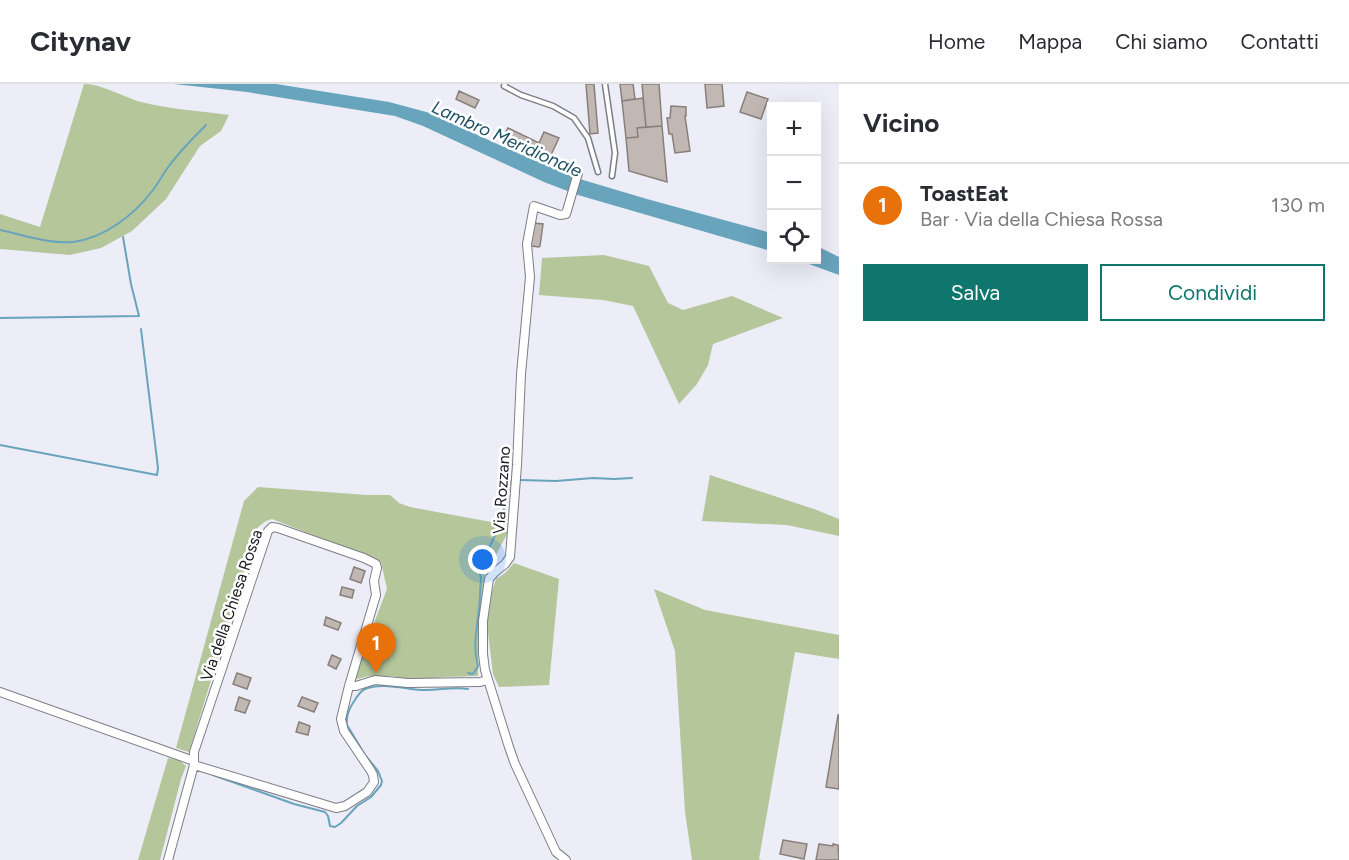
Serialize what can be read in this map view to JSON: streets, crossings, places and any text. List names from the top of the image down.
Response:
{
  "streets": {
    "street": ["Via Rozzano", "Via della Chiesa Rossa"]
  },
  "water": ["Lambro Meridionale"],
  "page": {
    "header": "Citynav",
    "nav": [
      "Home",
      "Mappa",
      "Chi siamo",
      "Contatti"
    ],
    "heading": "Vicino",
    "map_buttons": ["+", "−"],
    "list": [
      {
        "mark": "1",
        "name": "ToastEat",
        "note": "Bar · Via della Chiesa Rossa",
        "value": "130 m"
      }
    ],
    "buttons": ["Salva", "Condividi"],
    "pins": "1"
  }
}
